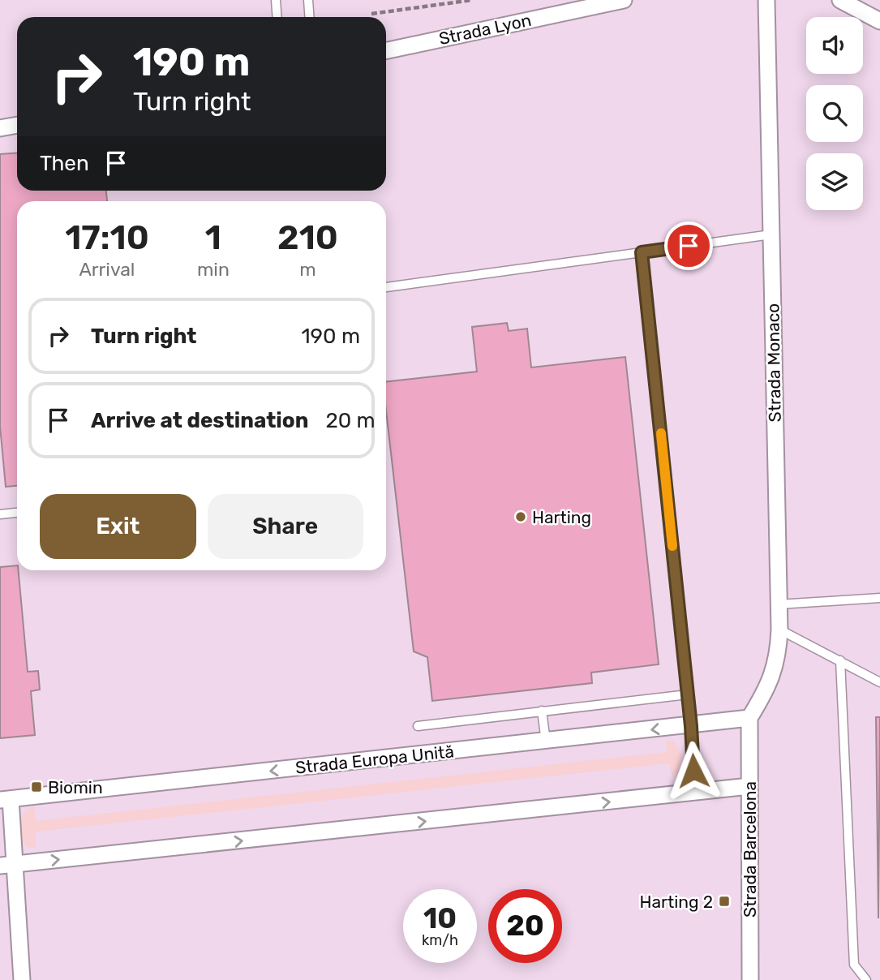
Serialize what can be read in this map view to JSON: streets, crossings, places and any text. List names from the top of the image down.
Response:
{
  "streets": {
    "street": [
      "Strada Lyon",
      "Strada Monaco",
      "Strada Europa Unită",
      "Strada Barcelona"
    ]
  },
  "crossings": [
    ["Strada Monaco", "Strada Europa Unită"],
    ["Strada Monaco", "Strada Barcelona"],
    ["Strada Europa Unită", "Strada Barcelona"]
  ],
  "places": {
    "other": ["Harting"],
    "transit": ["Biomin", "Harting 2"]
  },
  "page": {
    "turn": ["190 m", "Turn right"],
    "then": "Then",
    "eta": [
      "17:10",
      "Arrival",
      "1",
      "min",
      "210",
      "m"
    ],
    "list": [
      {
        "name": "Turn right",
        "value": "190 m"
      },
      {
        "name": "Arrive at destination",
        "value": "20 m"
      }
    ],
    "buttons": ["Exit", "Share"],
    "speed": "10 km/h",
    "limit": "20"
  }
}
